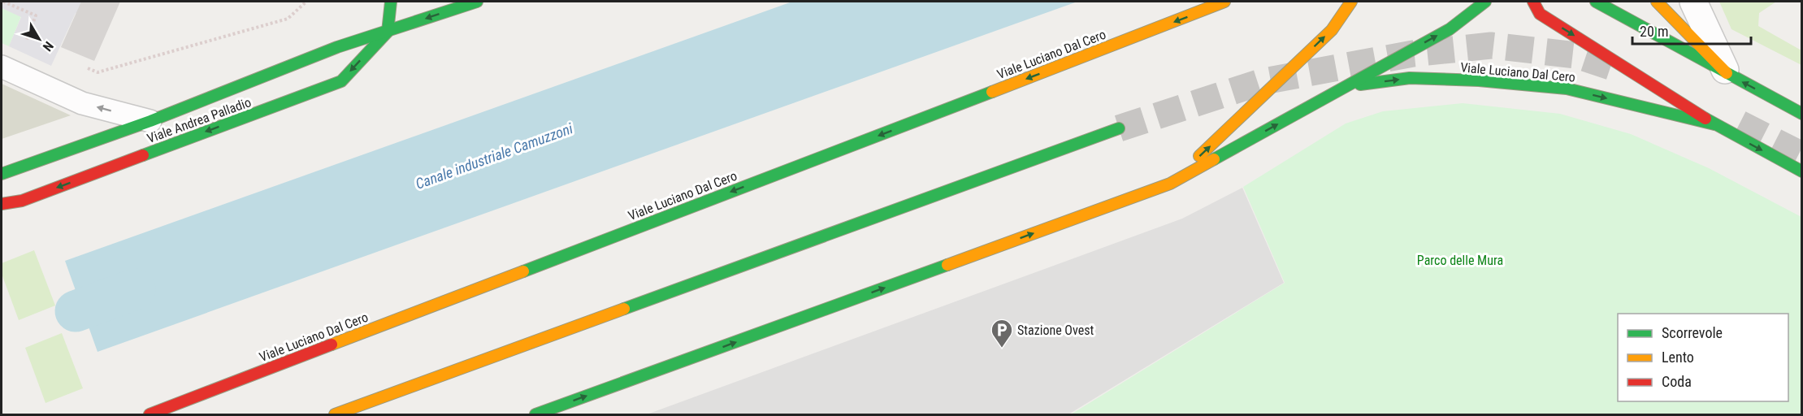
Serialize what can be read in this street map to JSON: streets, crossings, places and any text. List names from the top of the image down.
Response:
{
  "streets": {
    "main road": ["Viale Luciano Dal Cero", "Viale Andrea Palladio"]
  },
  "water": ["Canale industriale Camuzzoni"],
  "parks": ["Parco delle Mura"],
  "places": {
    "parking": ["Stazione Ovest"]
  },
  "legend": ["Scorrevole", "Lento", "Coda"],
  "scale_bar": "20 m",
  "north": "bottom right"
}
